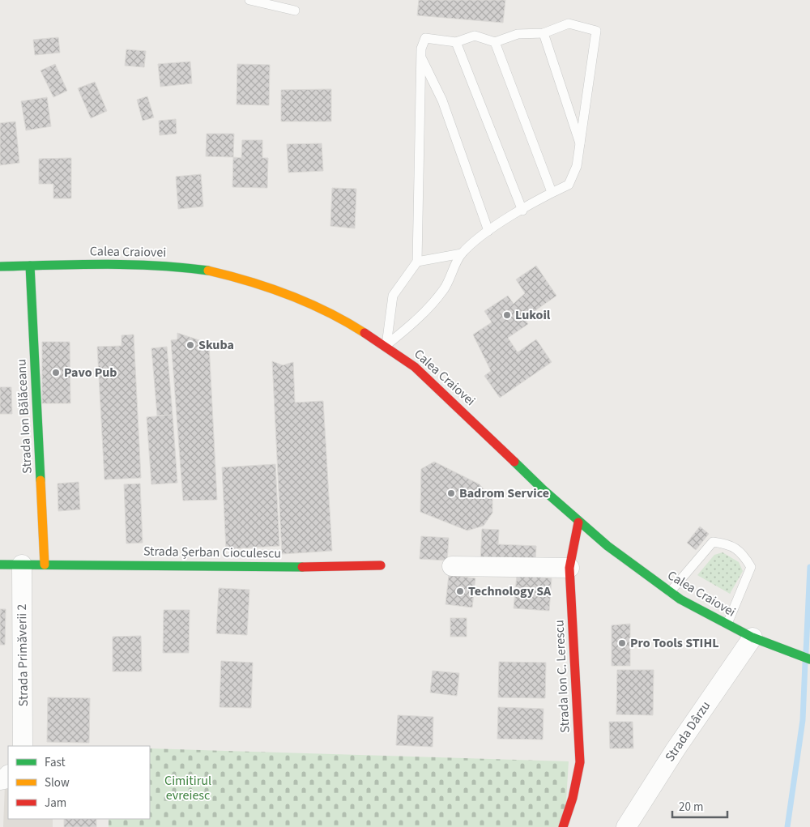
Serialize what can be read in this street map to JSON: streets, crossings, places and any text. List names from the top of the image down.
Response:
{
  "streets": {
    "street": [
      "Calea Craiovei",
      "Strada Ion Bălăceanu",
      "Strada Șerban Cioculescu",
      "Strada Primăverii 2",
      "Strada Ion C. Lerescu",
      "Strada Dârzu"
    ]
  },
  "crossings": [
    ["Calea Craiovei", "Strada Ion Bălăceanu"],
    ["Calea Craiovei", "Strada Ion C. Lerescu"],
    ["Calea Craiovei", "Strada Dârzu"],
    ["Strada Ion Bălăceanu", "Strada Șerban Cioculescu"],
    ["Strada Șerban Cioculescu", "Strada Primăverii 2"]
  ],
  "parks": ["Cimitirul evreiesc"],
  "places": [
    "Lukoil",
    "Skuba",
    "Pavo Pub",
    "Badrom Service",
    "Technology SA",
    "Pro Tools STIHL"
  ],
  "legend": ["Fast", "Slow", "Jam"],
  "scale_bar": "20 m"
}
